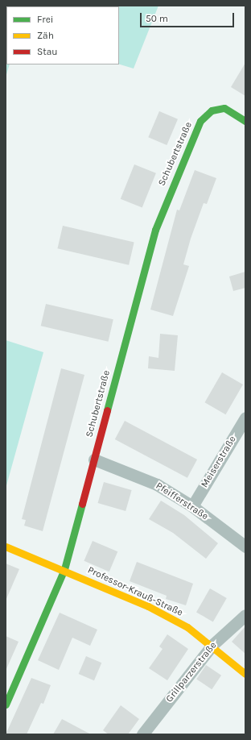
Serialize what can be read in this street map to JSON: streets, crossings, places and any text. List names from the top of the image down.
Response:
{
  "streets": {
    "street": [
      "Schubertstraße",
      "Meiserstraße",
      "Pfeifferstraße",
      "Professor-Krauß-Straße",
      "Grillparzerstraße"
    ]
  },
  "crossings": [
    ["Schubertstraße", "Pfeifferstraße"],
    ["Schubertstraße", "Professor-Krauß-Straße"],
    ["Meiserstraße", "Pfeifferstraße"],
    ["Professor-Krauß-Straße", "Grillparzerstraße"]
  ],
  "legend": ["Frei", "Zäh", "Stau"],
  "scale_bar": "50 m"
}
